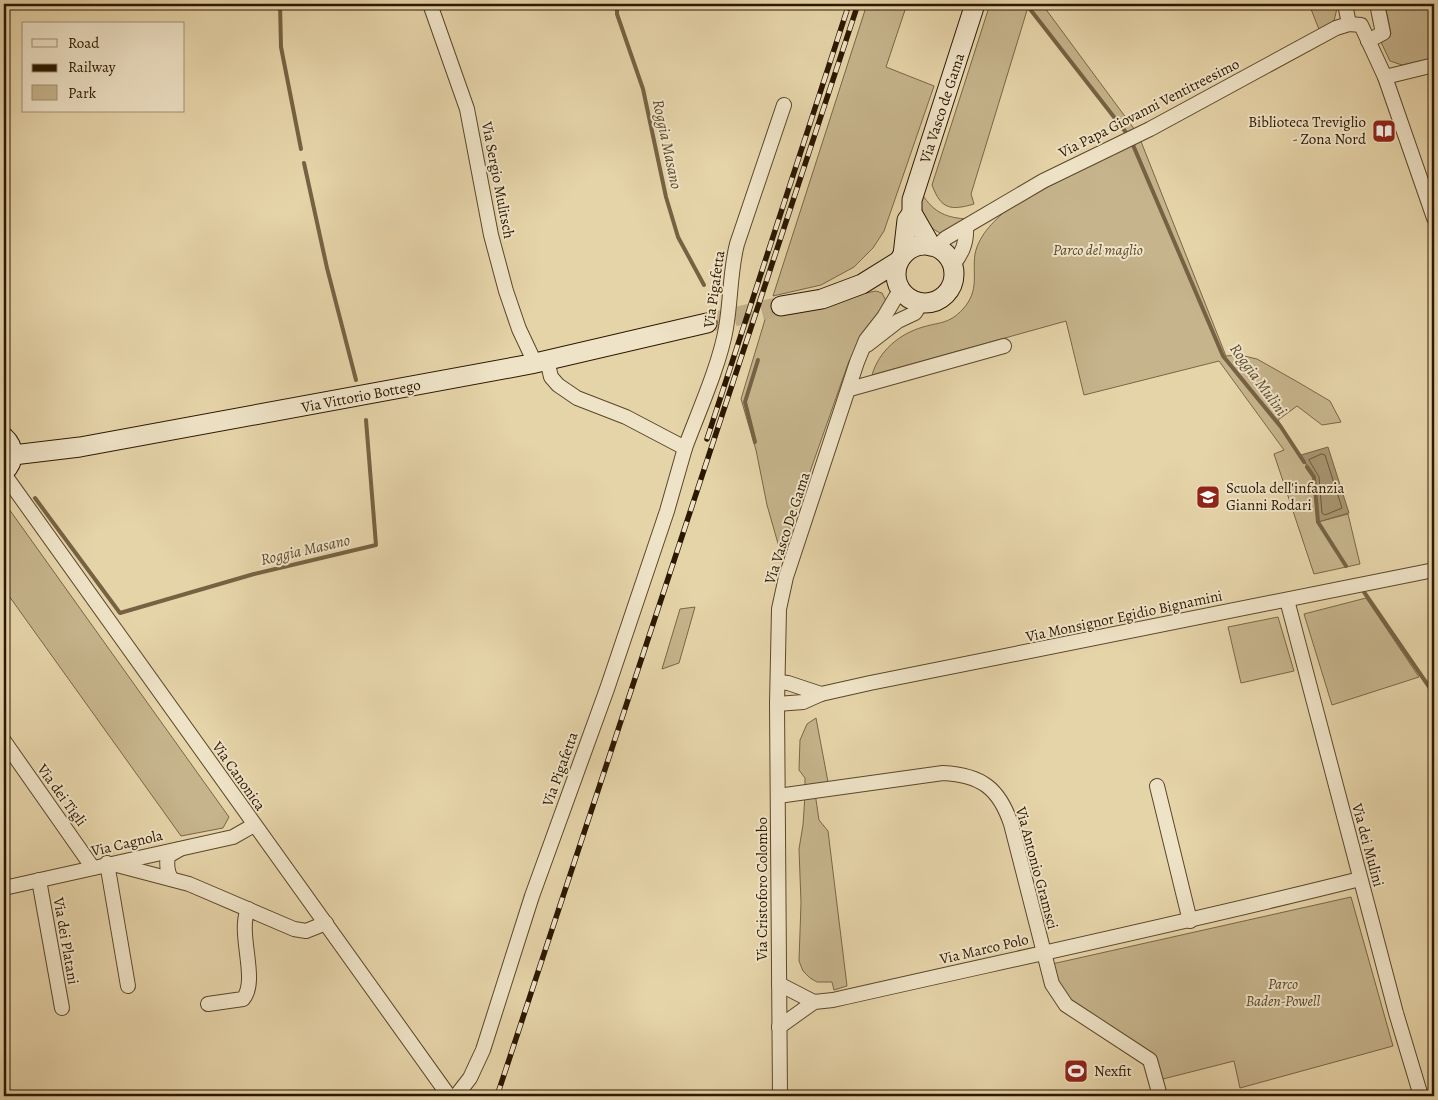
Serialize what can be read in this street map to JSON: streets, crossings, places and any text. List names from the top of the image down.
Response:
{
  "streets": {
    "street": [
      "Via Vasco de Gama",
      "Via Papa Giovanni Ventitreesimo",
      "Via Sergio Mulitsch",
      "Via Pigafetta",
      "Via Vittorio Bottego",
      "Via Vasco De Gama",
      "Via Monsignor Egidio Bignamini",
      "Via Canonica",
      "Via dei Tigli",
      "Via Cagnola",
      "Via dei Mulini",
      "Via Antonio Gramsci",
      "Via Cristoforo Colombo",
      "Via dei Platani",
      "Via Marco Polo"
    ]
  },
  "crossings": [
    ["Via Vasco de Gama", "Via Papa Giovanni Ventitreesimo"],
    ["Via Vasco de Gama", "Via Vasco De Gama"],
    ["Via Papa Giovanni Ventitreesimo", "Via Vasco De Gama"],
    ["Via Sergio Mulitsch", "Via Vittorio Bottego"],
    ["Via Vasco De Gama", "Via Monsignor Egidio Bignamini"],
    ["Via Vasco De Gama", "Via Cristoforo Colombo"],
    ["Via Monsignor Egidio Bignamini", "Via dei Mulini"],
    ["Via Monsignor Egidio Bignamini", "Via Cristoforo Colombo"],
    ["Via Canonica", "Via Cagnola"],
    ["Via dei Tigli", "Via Cagnola"],
    ["Via Cagnola", "Via dei Platani"],
    ["Via dei Mulini", "Via Marco Polo"],
    ["Via Antonio Gramsci", "Via Cristoforo Colombo"],
    ["Via Antonio Gramsci", "Via Marco Polo"],
    ["Via Cristoforo Colombo", "Via Marco Polo"]
  ],
  "water": ["Roggia Masano", "Roggia Mulini"],
  "parks": ["Parco del maglio", "Parco Baden-Powell"],
  "places": {
    "library": ["Biblioteca Treviglio - Zona Nord"],
    "school or university": ["Scuola dell'infanzia Gianni Rodari"],
    "sports": ["Nexfit"]
  },
  "legend": ["Road", "Railway", "Park"]
}
